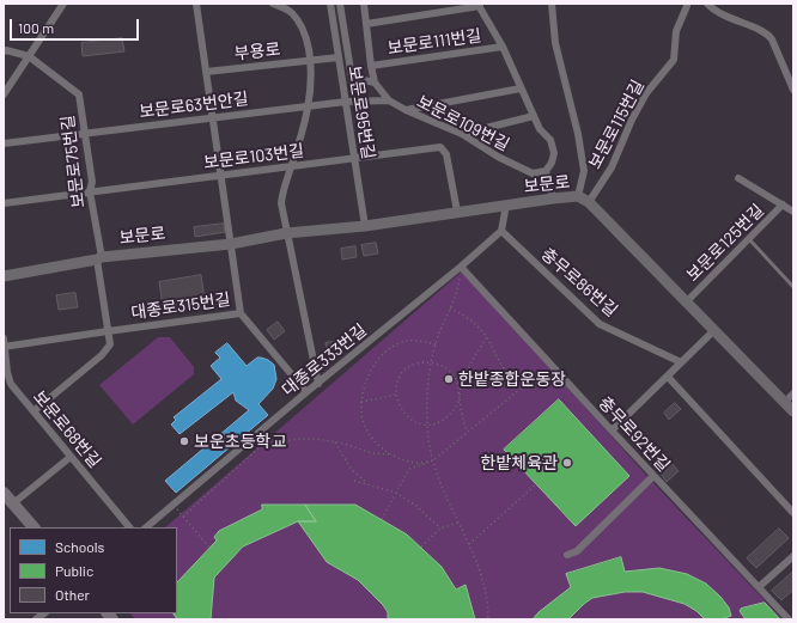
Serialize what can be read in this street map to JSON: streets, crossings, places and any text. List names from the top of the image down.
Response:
{
  "streets": {
    "main road": ["보문로"],
    "street": [
      "보문로111번길",
      "부용로",
      "보문로63번안길",
      "보문로95번길",
      "보문로109번길",
      "보문로115번길",
      "보문로103번길",
      "보문로75번길",
      "보문로125번길",
      "충무로86번길",
      "대종로315번길",
      "대종로333번길",
      "보문로68번길",
      "충무로92번길"
    ]
  },
  "crossings": [
    ["보문로111번길", "보문로109번길"],
    ["부용로", "보문로95번길"],
    ["보문로63번안길", "보문로95번길"],
    ["보문로63번안길", "보문로109번길"],
    ["보문로63번안길", "보문로75번길"],
    ["보문로95번길", "보문로103번길"],
    ["보문로95번길", "보문로"],
    ["보문로115번길", "보문로"],
    ["보문로103번길", "보문로75번길"],
    ["보문로103번길", "보문로"],
    ["보문로75번길", "보문로"],
    ["보문로75번길", "대종로315번길"],
    ["보문로", "보문로125번길"],
    ["충무로86번길", "대종로333번길"],
    ["대종로315번길", "대종로333번길"],
    ["대종로315번길", "보문로68번길"],
    ["대종로333번길", "충무로92번길"]
  ],
  "places": ["한밭종합운동장", "보운초등학교", "한밭체육관"],
  "legend": ["Schools", "Public", "Other"],
  "scale_bar": "100 m"
}
